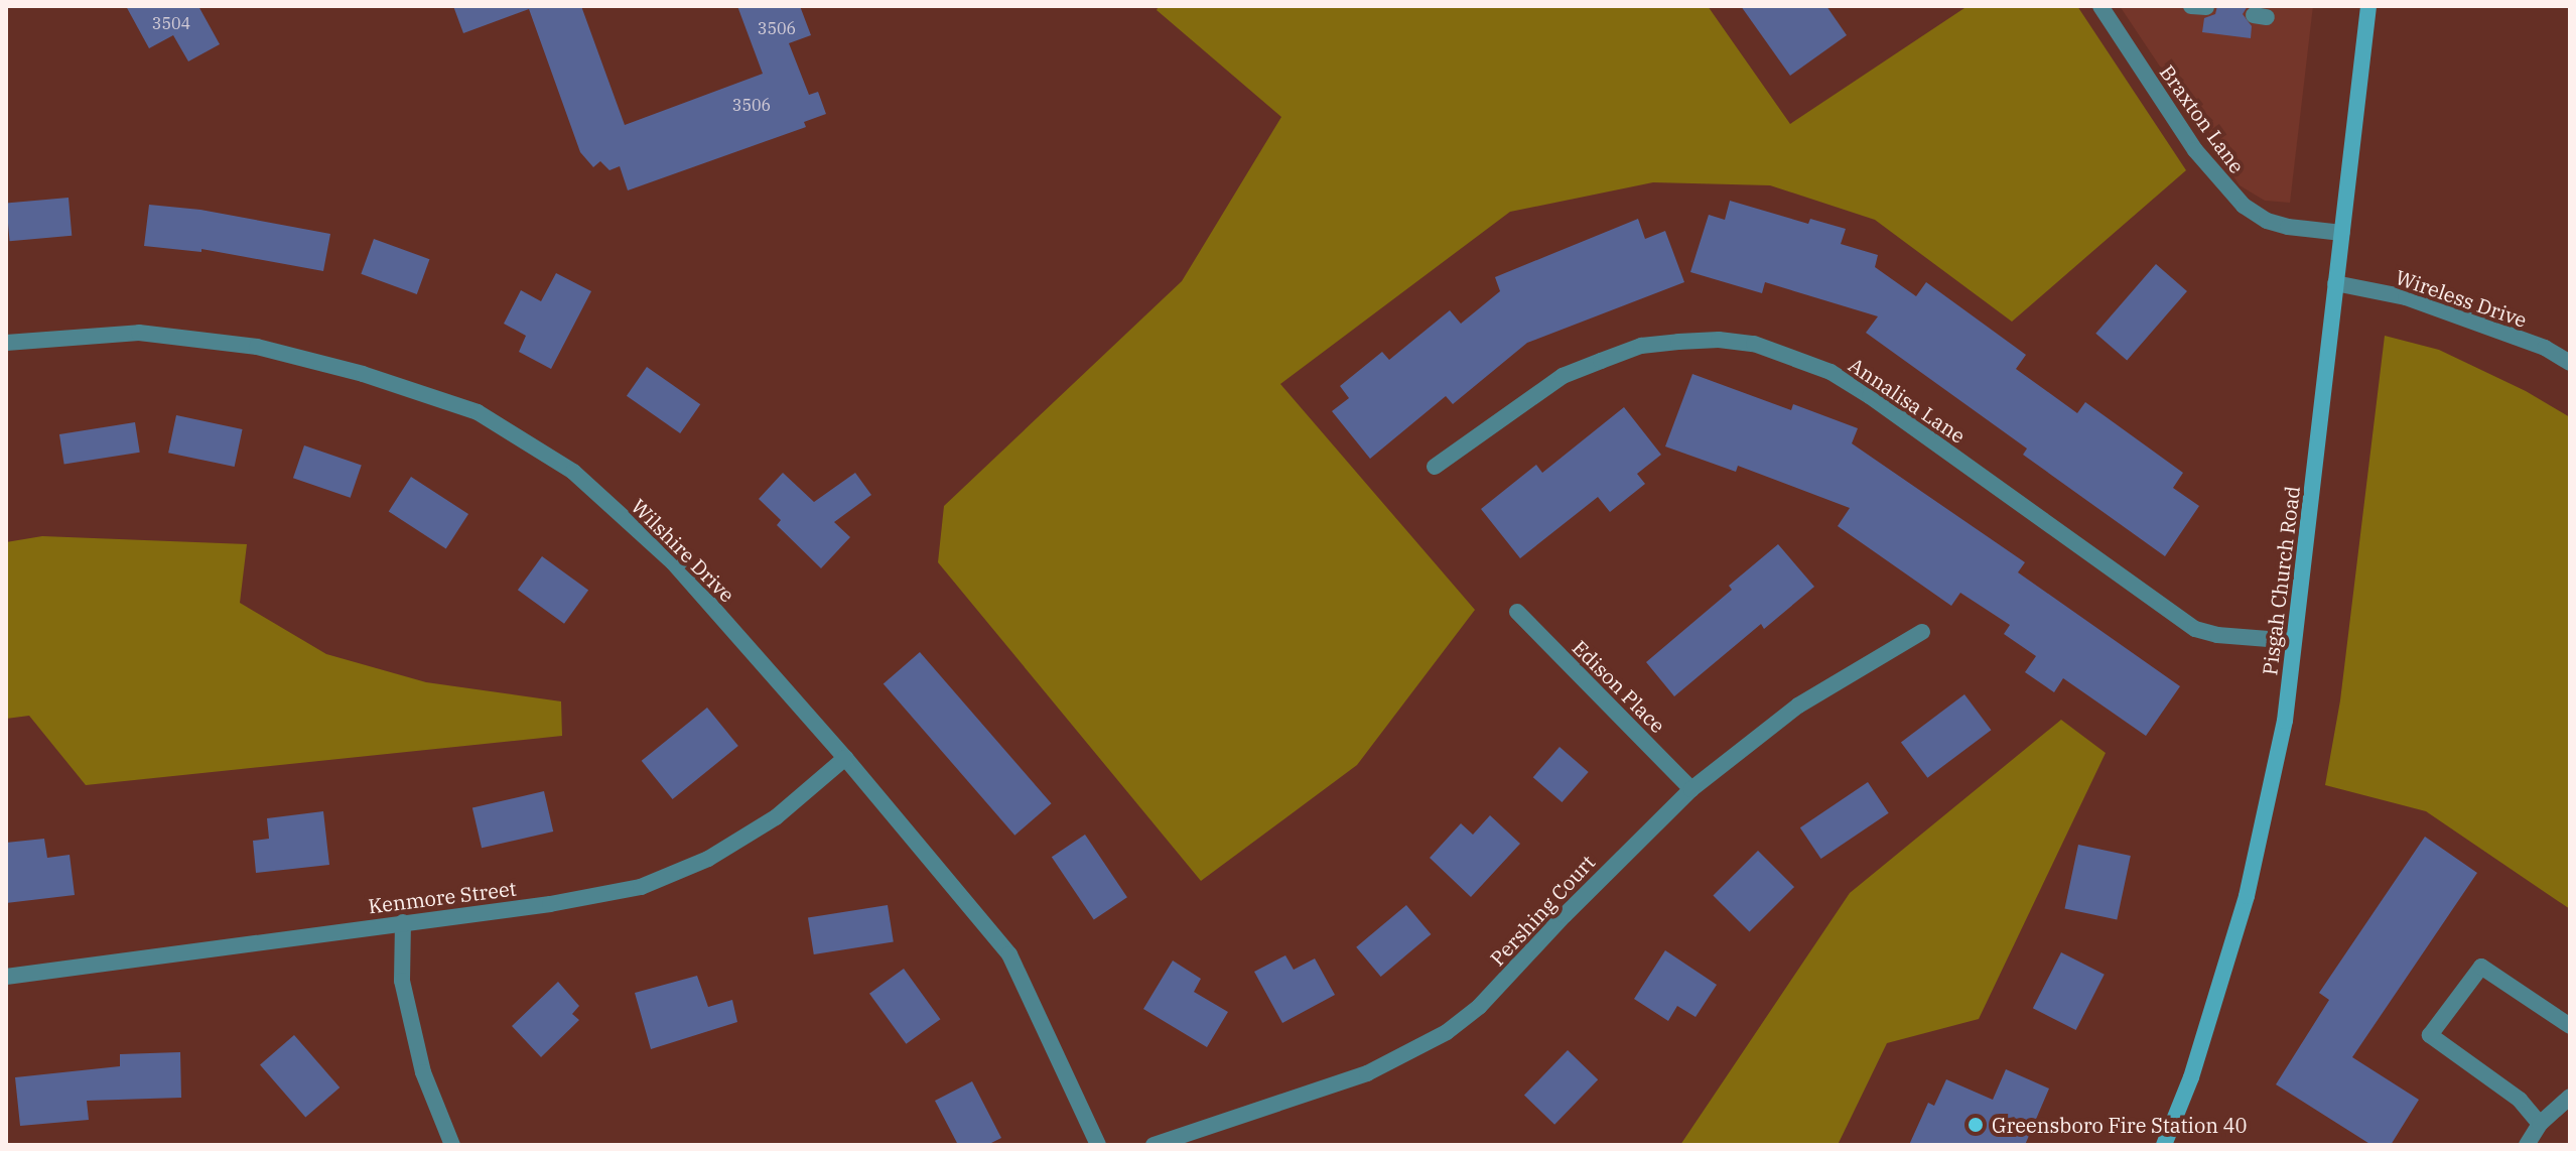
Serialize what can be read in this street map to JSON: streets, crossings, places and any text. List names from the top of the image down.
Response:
{
  "streets": {
    "main road": ["Pisgah Church Road"],
    "street": [
      "Braxton Lane",
      "Wireless Drive",
      "Annalisa Lane",
      "Wilshire Drive",
      "Edison Place",
      "Kenmore Street",
      "Pershing Court"
    ]
  },
  "crossings": [
    ["Braxton Lane", "Pisgah Church Road"],
    ["Wireless Drive", "Pisgah Church Road"],
    ["Annalisa Lane", "Pisgah Church Road"],
    ["Wilshire Drive", "Kenmore Street"],
    ["Edison Place", "Pershing Court"]
  ],
  "places": ["Greensboro Fire Station 40"],
  "house_numbers": ["3504", "3506", "3506"]
}
